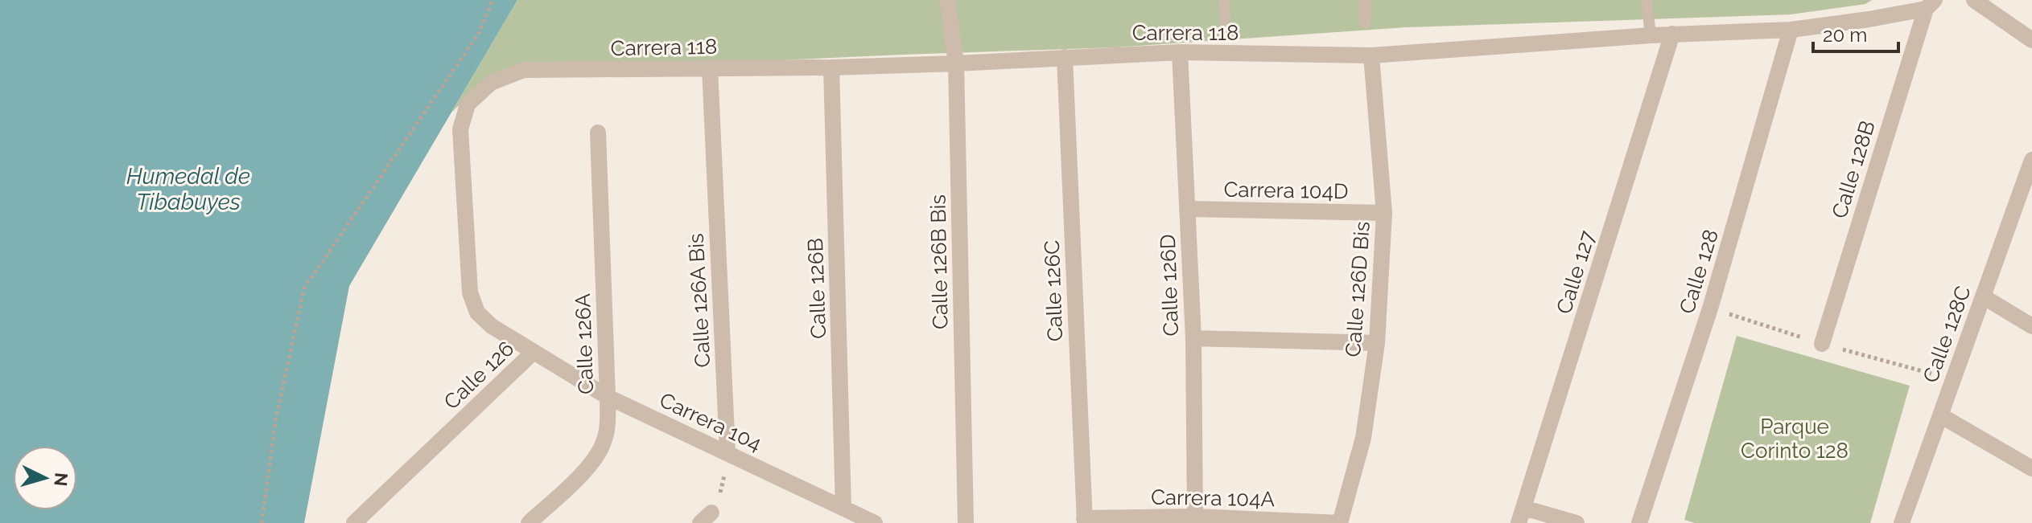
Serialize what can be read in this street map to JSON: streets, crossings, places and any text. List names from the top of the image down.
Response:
{
  "streets": {
    "street": [
      "Carrera 118",
      "Calle 128B",
      "Carrera 104D",
      "Calle 126B Bis",
      "Calle 128",
      "Calle 127",
      "Calle 126D",
      "Calle 126B",
      "Calle 126D Bis",
      "Calle 126C",
      "Calle 126A Bis",
      "Calle 128C",
      "Calle 126A",
      "Calle 126",
      "Carrera 104",
      "Carrera 104A"
    ]
  },
  "crossings": [
    ["Carrera 118", "Calle 128B"],
    ["Carrera 118", "Calle 126B Bis"],
    ["Carrera 118", "Calle 128"],
    ["Carrera 118", "Calle 127"],
    ["Carrera 118", "Calle 126D"],
    ["Carrera 118", "Calle 126B"],
    ["Carrera 118", "Calle 126D Bis"],
    ["Carrera 118", "Calle 126C"],
    ["Carrera 118", "Calle 126A Bis"],
    ["Carrera 118", "Calle 126"],
    ["Carrera 104D", "Calle 126D"],
    ["Carrera 104D", "Calle 126D Bis"],
    ["Calle 126D", "Carrera 104A"],
    ["Calle 126B", "Carrera 104"],
    ["Calle 126D Bis", "Carrera 104A"],
    ["Calle 126C", "Carrera 104A"],
    ["Calle 126A Bis", "Carrera 104"],
    ["Calle 126A", "Carrera 104"],
    ["Calle 126", "Carrera 104"]
  ],
  "water": ["Humedal de Tibabuyes"],
  "parks": ["Parque Corinto 128"],
  "scale_bar": "20 m",
  "north": "right"
}
